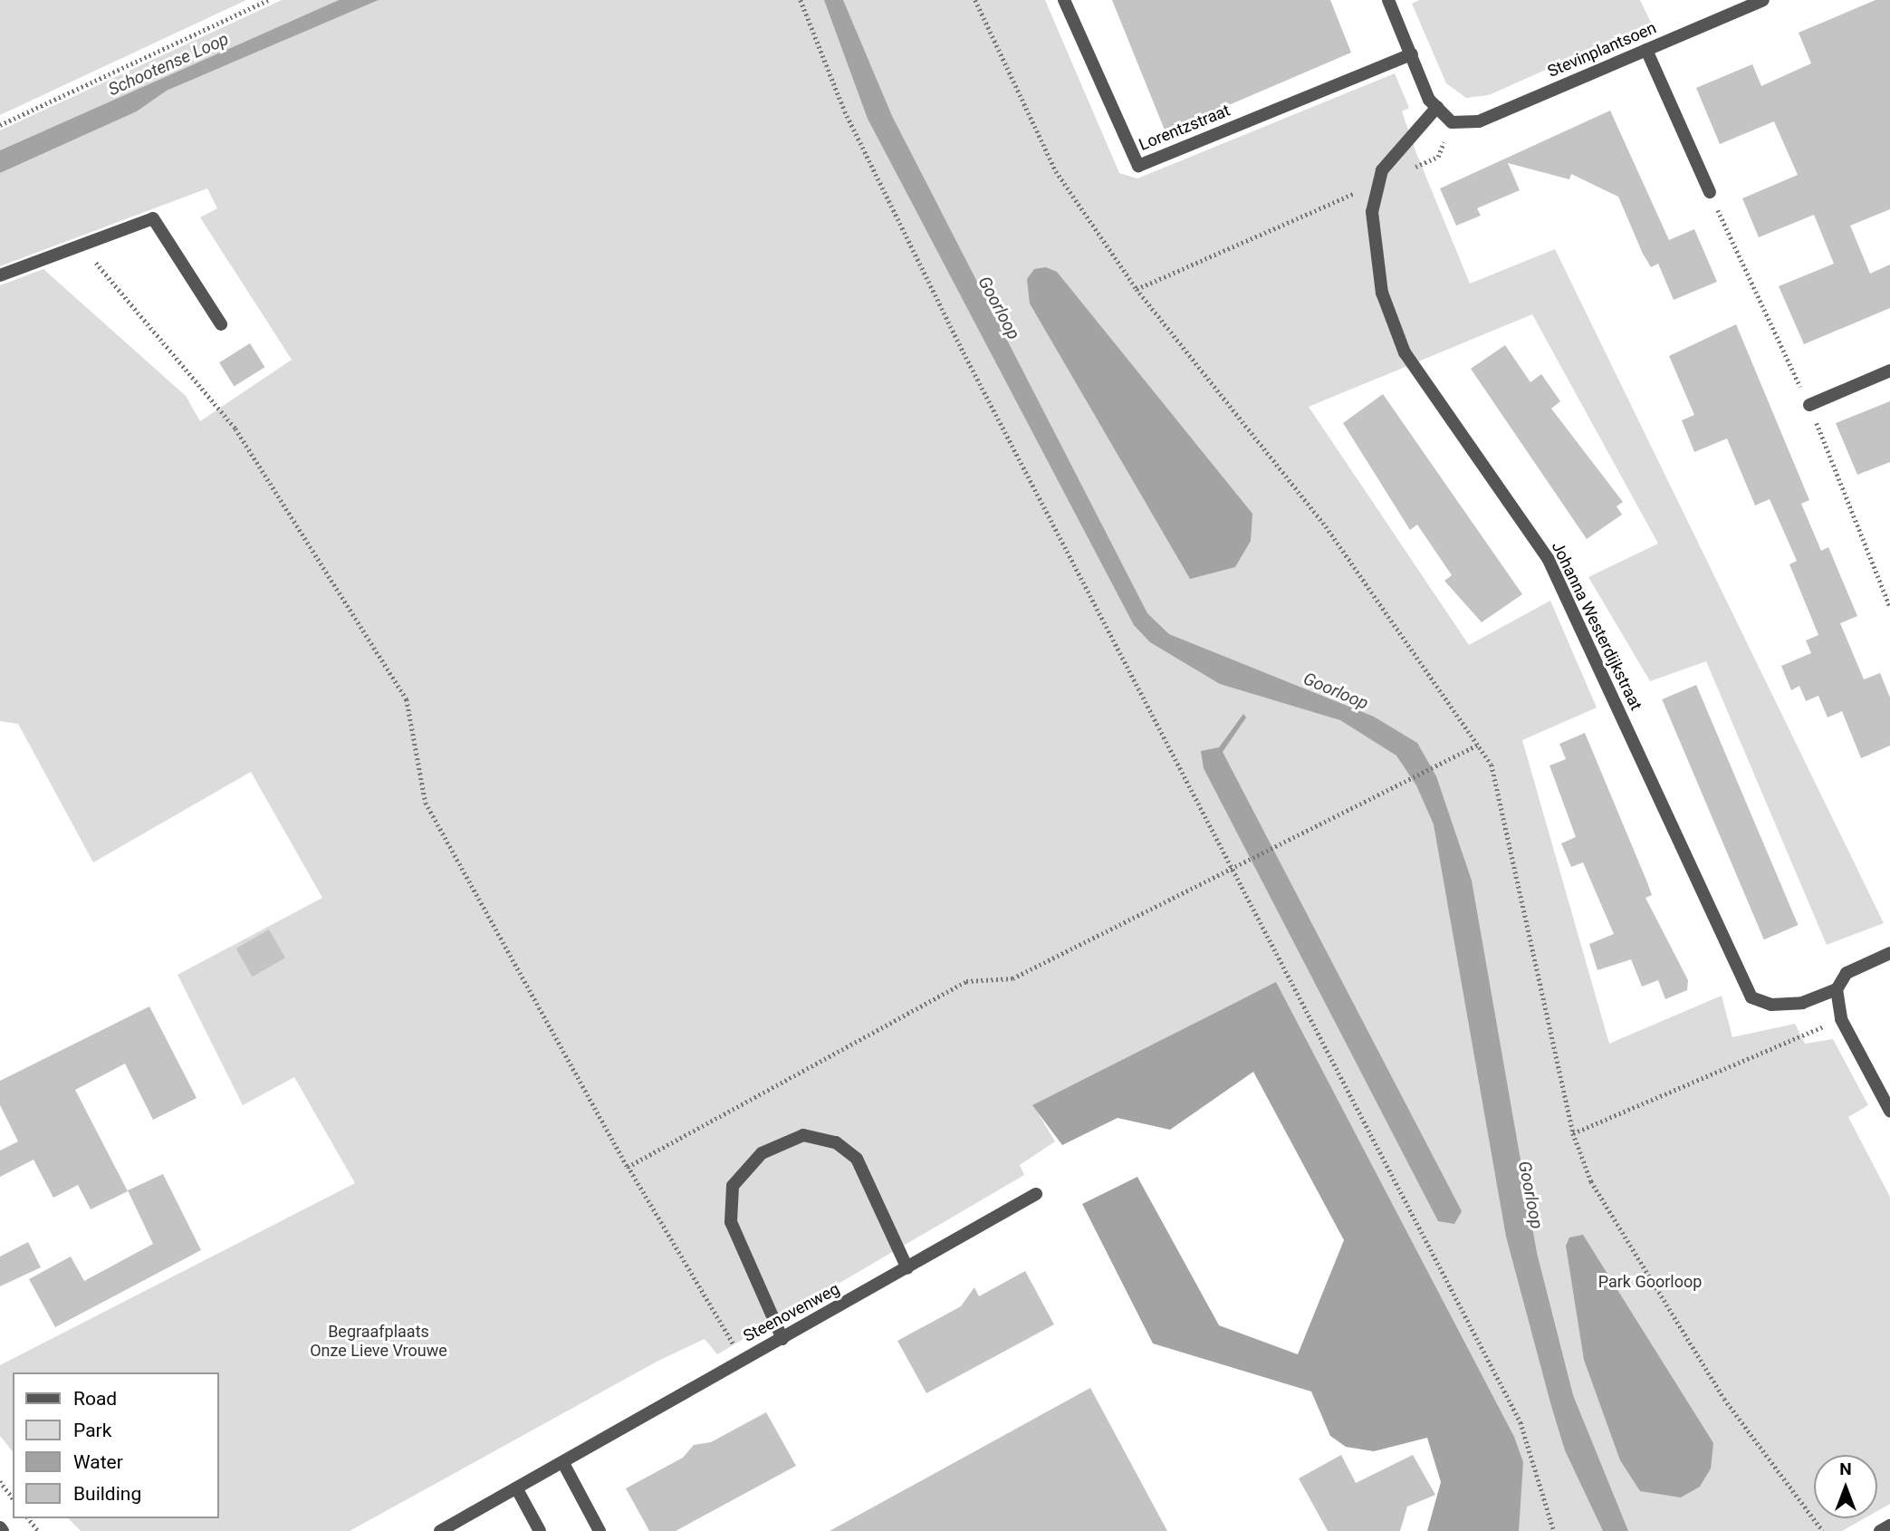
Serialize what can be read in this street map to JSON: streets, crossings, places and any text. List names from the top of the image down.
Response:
{
  "streets": {
    "street": [
      "Stevinplantsoen",
      "Lorentzstraat",
      "Johanna Westerdijkstraat",
      "Steenovenweg"
    ]
  },
  "water": ["Schootense Loop", "Goorloop"],
  "parks": ["Park Goorloop", "Begraafplaats Onze Lieve Vrouwe"],
  "legend": [
    "Road",
    "Park",
    "Water",
    "Building"
  ],
  "north": "top"
}
